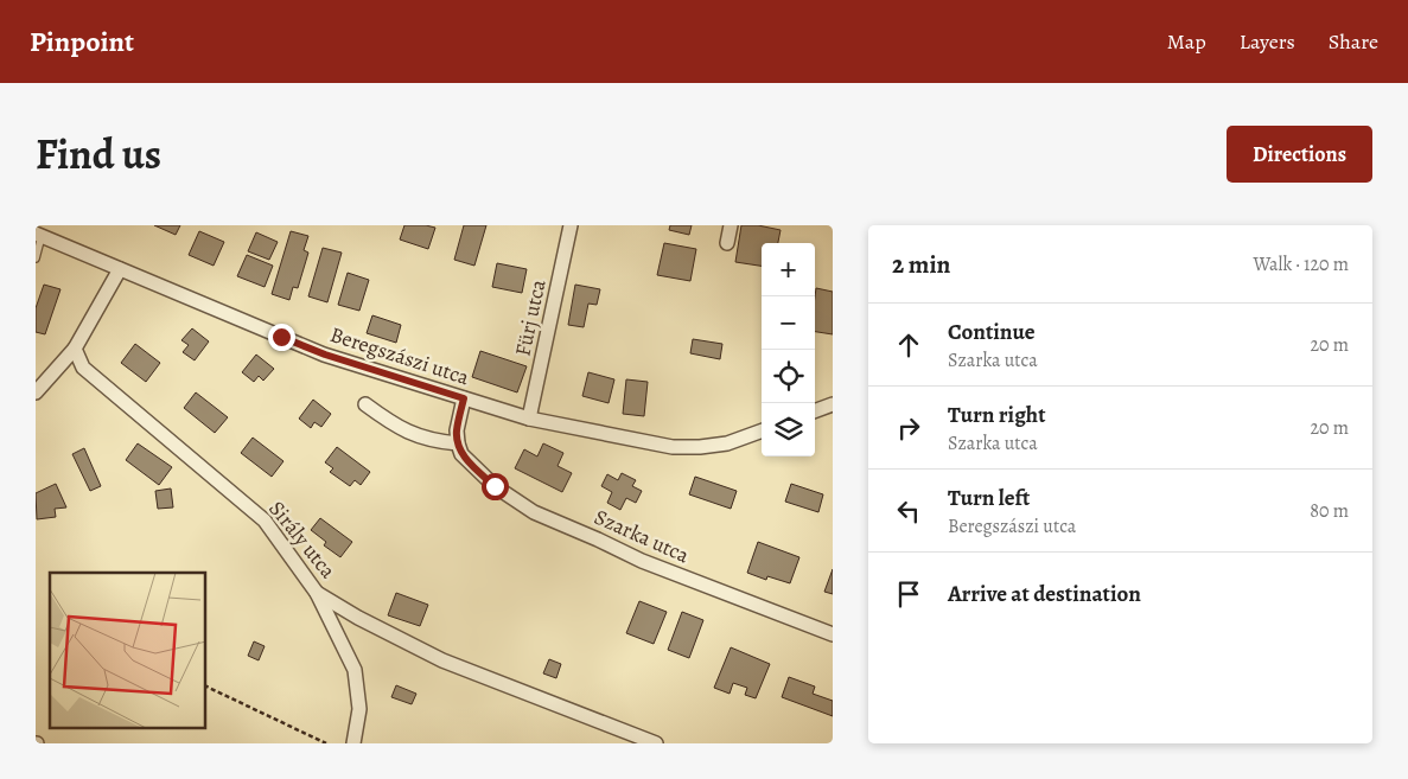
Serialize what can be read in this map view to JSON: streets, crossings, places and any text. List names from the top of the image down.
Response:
{
  "streets": {
    "street": [
      "Fürj utca",
      "Beregszászi utca",
      "Szarka utca",
      "Sirály utca"
    ]
  },
  "crossings": [
    ["Fürj utca", "Beregszászi utca"]
  ],
  "page": {
    "header": "Pinpoint",
    "nav": ["Map", "Layers", "Share"],
    "title": "Find us",
    "buttons": "Directions",
    "heading": ["2 min", "Walk · 120 m"],
    "map_buttons": ["+", "−"],
    "list": [
      ["Continue", "Szarka utca", "20 m"],
      ["Turn right", "Szarka utca", "20 m"],
      ["Turn left", "Beregszászi utca", "80 m"],
      "Arrive at destination"
    ]
  }
}
